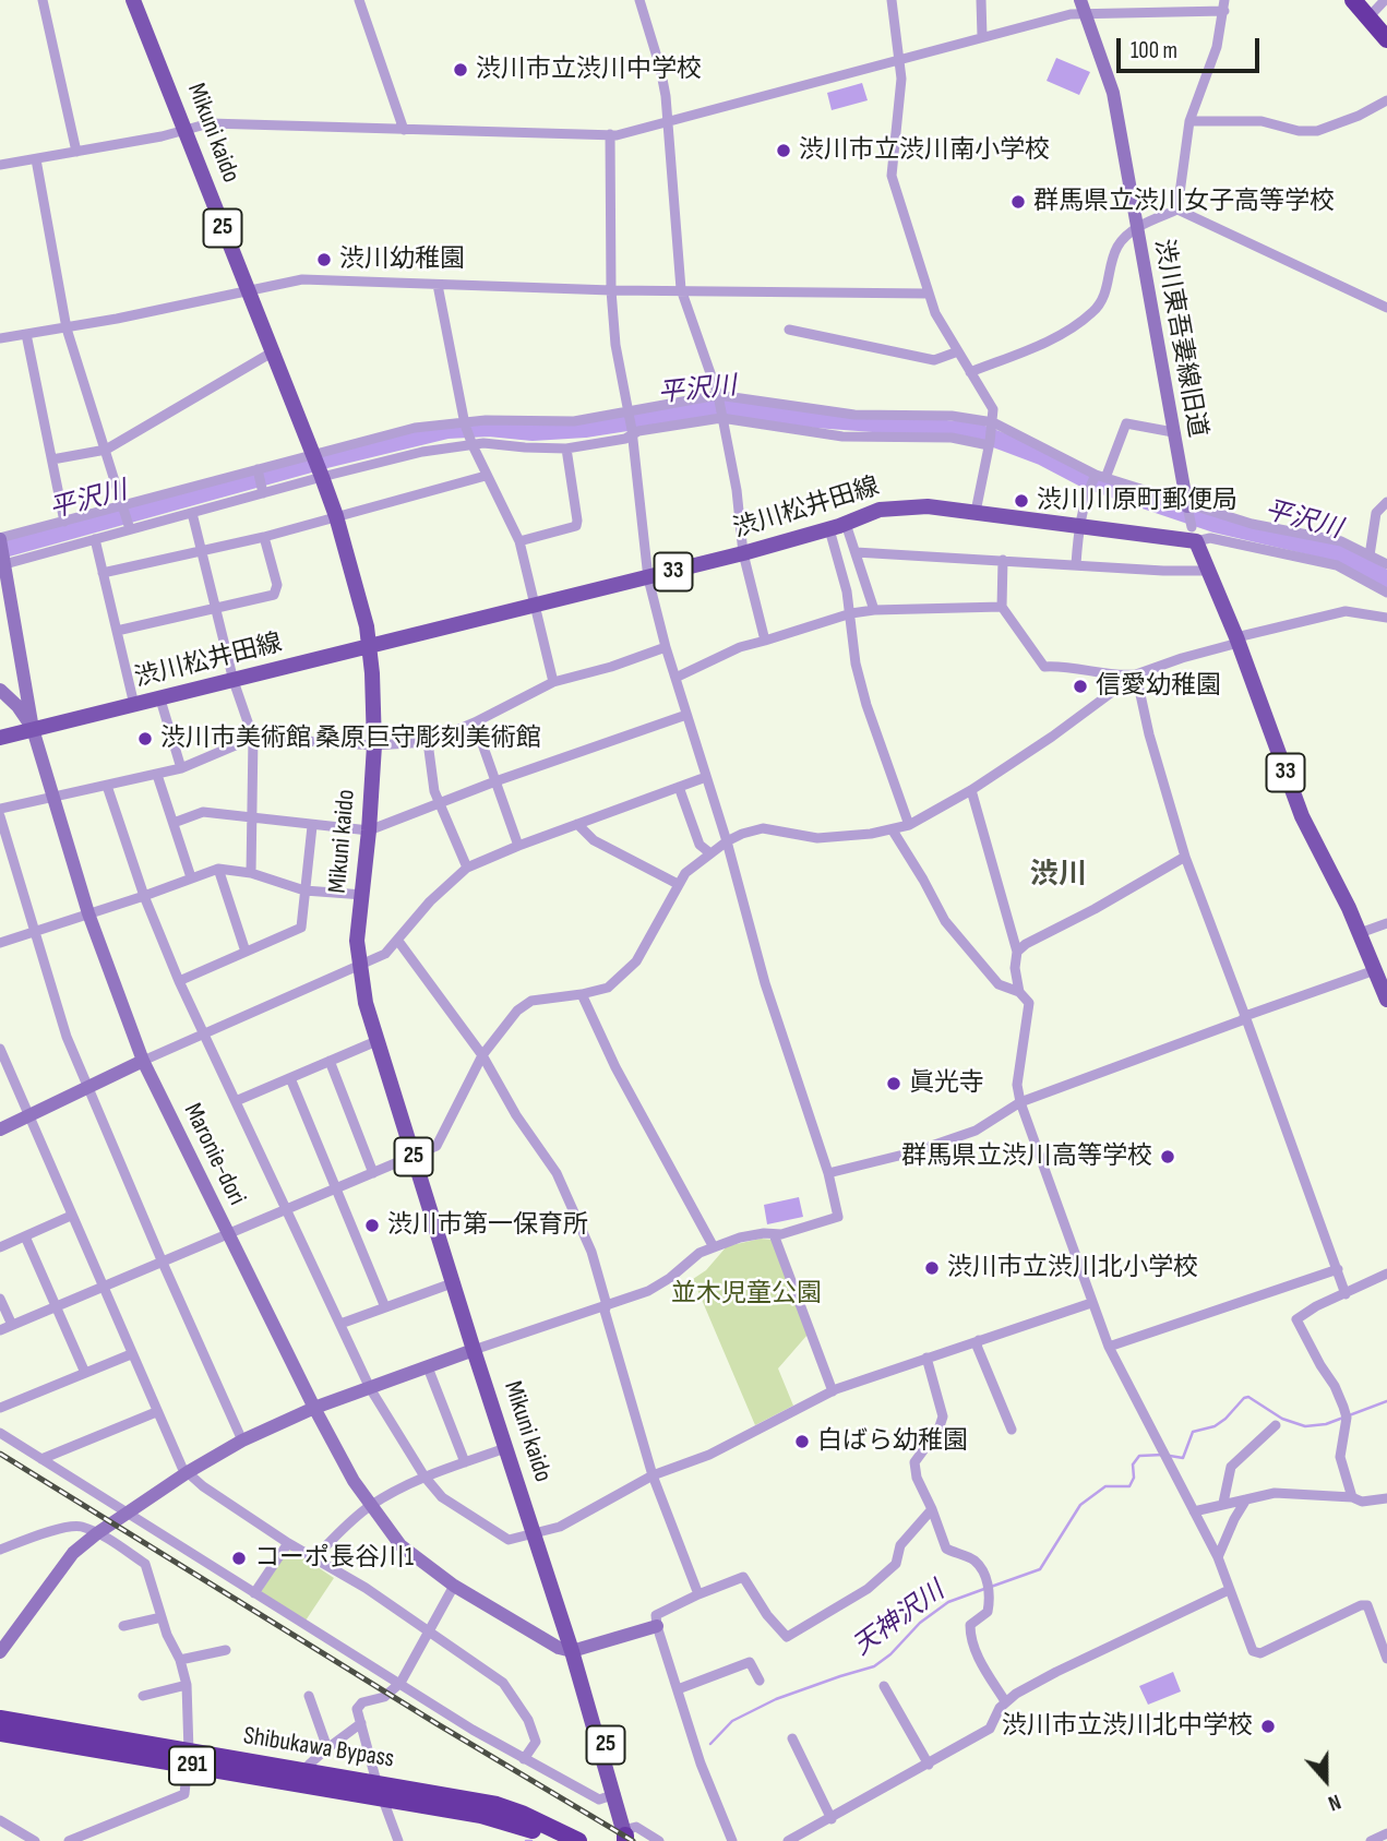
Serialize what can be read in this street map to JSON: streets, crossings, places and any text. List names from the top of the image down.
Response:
{
  "streets": {
    "highway": ["Shibukawa Bypass", "291"],
    "main road": [
      "Mikuni kaido",
      "25",
      "渋川松井田線",
      "33"
    ],
    "street": ["渋川東吾妻線旧道", "Maronie-dori"]
  },
  "crossings": [
    ["Mikuni kaido", "渋川松井田線"],
    ["Mikuni kaido", "Maronie-dori"],
    ["渋川松井田線", "33"],
    ["渋川松井田線", "Maronie-dori"]
  ],
  "districts": ["渋川"],
  "water": ["平沢川", "天神沢川"],
  "parks": ["並木児童公園"],
  "places": [
    "渋川市立渋川中学校",
    "渋川市立渋川南小学校",
    "群馬県立渋川女子高等学校",
    "渋川幼稚園",
    "渋川川原町郵便局",
    "信愛幼稚園",
    "渋川市美術館 桑原巨守彫刻美術館",
    "眞光寺",
    "群馬県立渋川高等学校",
    "渋川市第一保育所",
    "渋川市立渋川北小学校",
    "白ばら幼稚園",
    "コーポ長谷川1",
    "渋川市立渋川北中学校"
  ],
  "scale_bar": "100 m",
  "north": "bottom"
}
